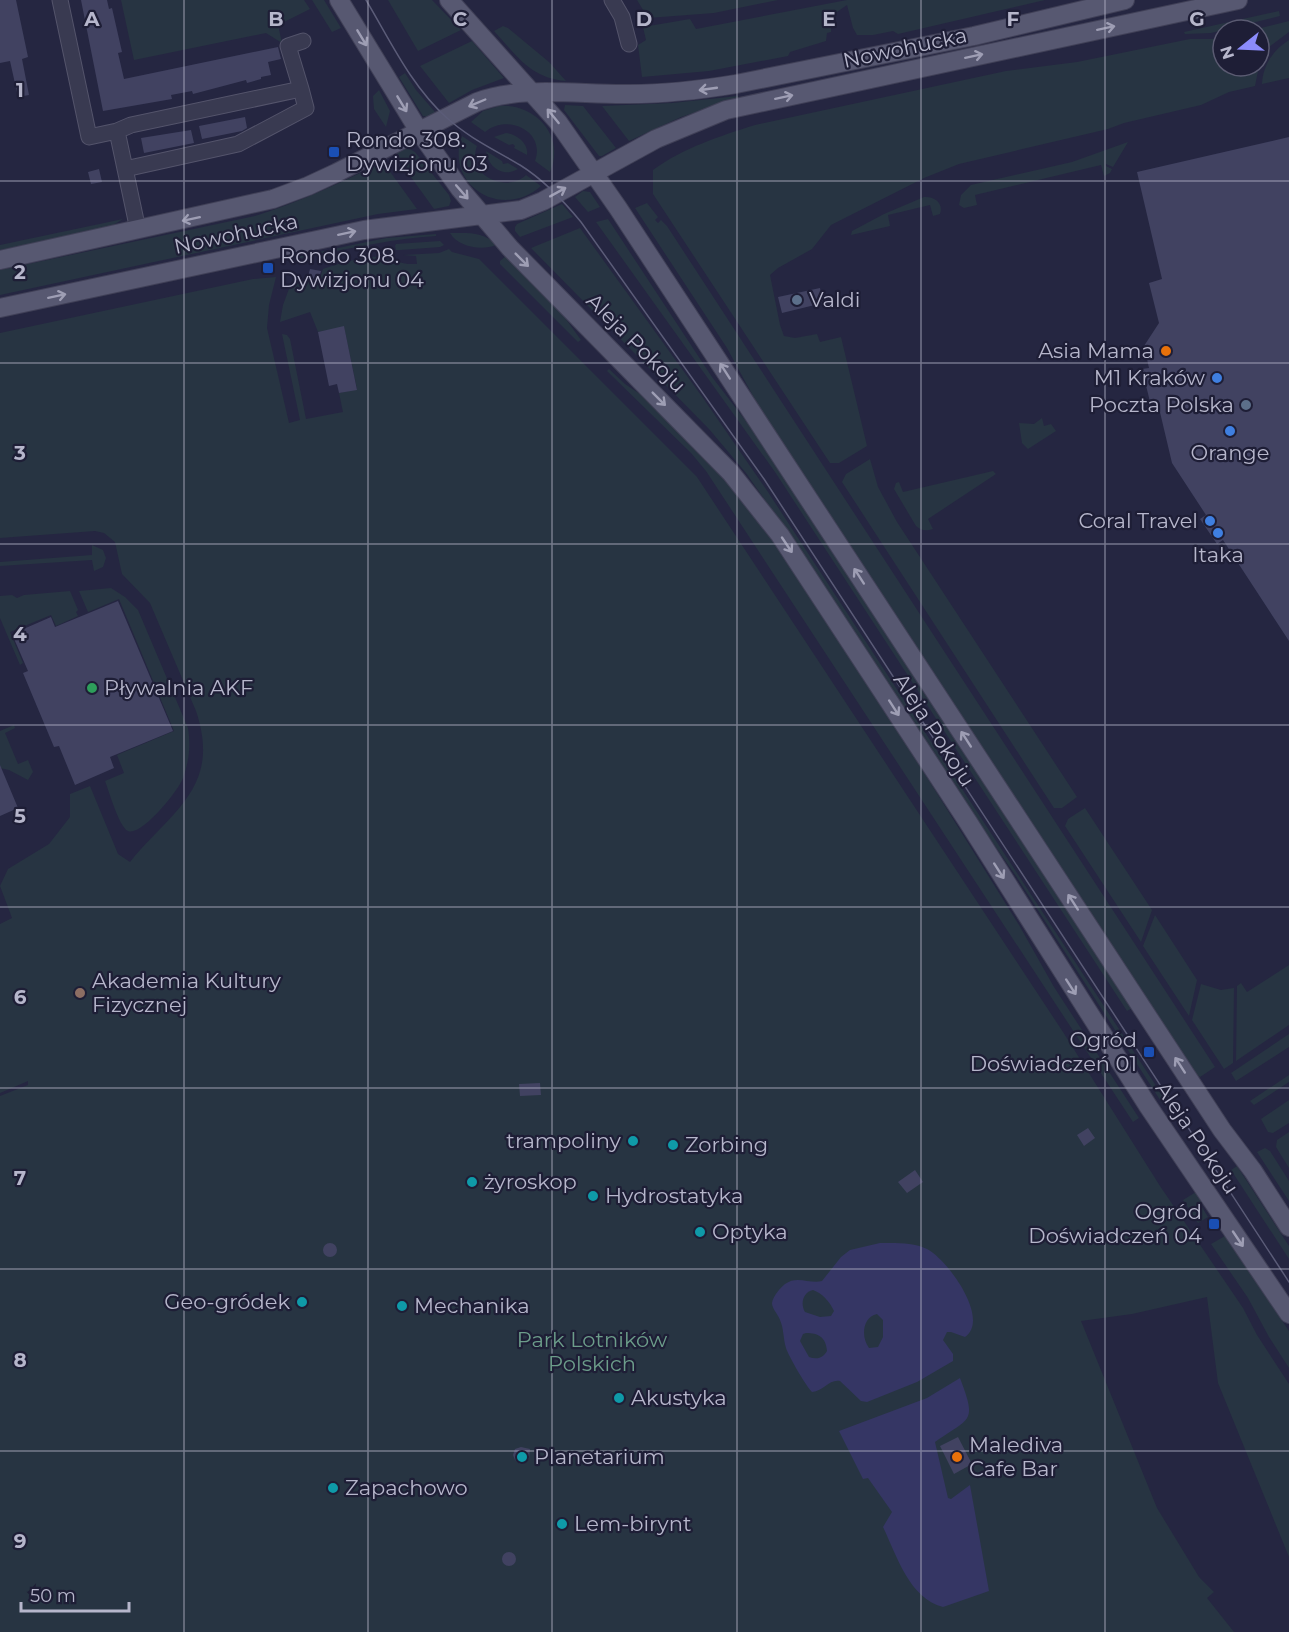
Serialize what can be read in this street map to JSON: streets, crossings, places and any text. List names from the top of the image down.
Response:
{
  "streets": {
    "main road": ["Nowohucka", "Aleja Pokoju"]
  },
  "crossings": [
    ["Nowohucka", "Aleja Pokoju"]
  ],
  "parks": ["Park Lotników Polskich"],
  "places": {
    "transit": [
      "Rondo 308. Dywizjonu 03",
      "Rondo 308. Dywizjonu 04",
      "Ogród Doświadczeń 01",
      "Ogród Doświadczeń 04"
    ],
    "other": [
      "Valdi",
      "Asia Mama",
      "M1 Kraków",
      "Poczta Polska",
      "Orange",
      "Coral Travel",
      "Itaka",
      "Pływalnia AKF",
      "Akademia Kultury Fizycznej",
      "trampoliny",
      "Zorbing",
      "żyroskop",
      "Hydrostatyka",
      "Optyka",
      "Geo-gródek",
      "Mechanika",
      "Akustyka",
      "Planetarium",
      "Malediva Cafe Bar",
      "Zapachowo",
      "Lem-birynt"
    ]
  },
  "scale_bar": "50 m",
  "north": "left",
  "grid": {
    "columns": [
      "A",
      "B",
      "C",
      "D",
      "E",
      "F",
      "G"
    ],
    "rows": [
      "1",
      "2",
      "3",
      "4",
      "5",
      "6",
      "7",
      "8",
      "9"
    ]
  }
}
